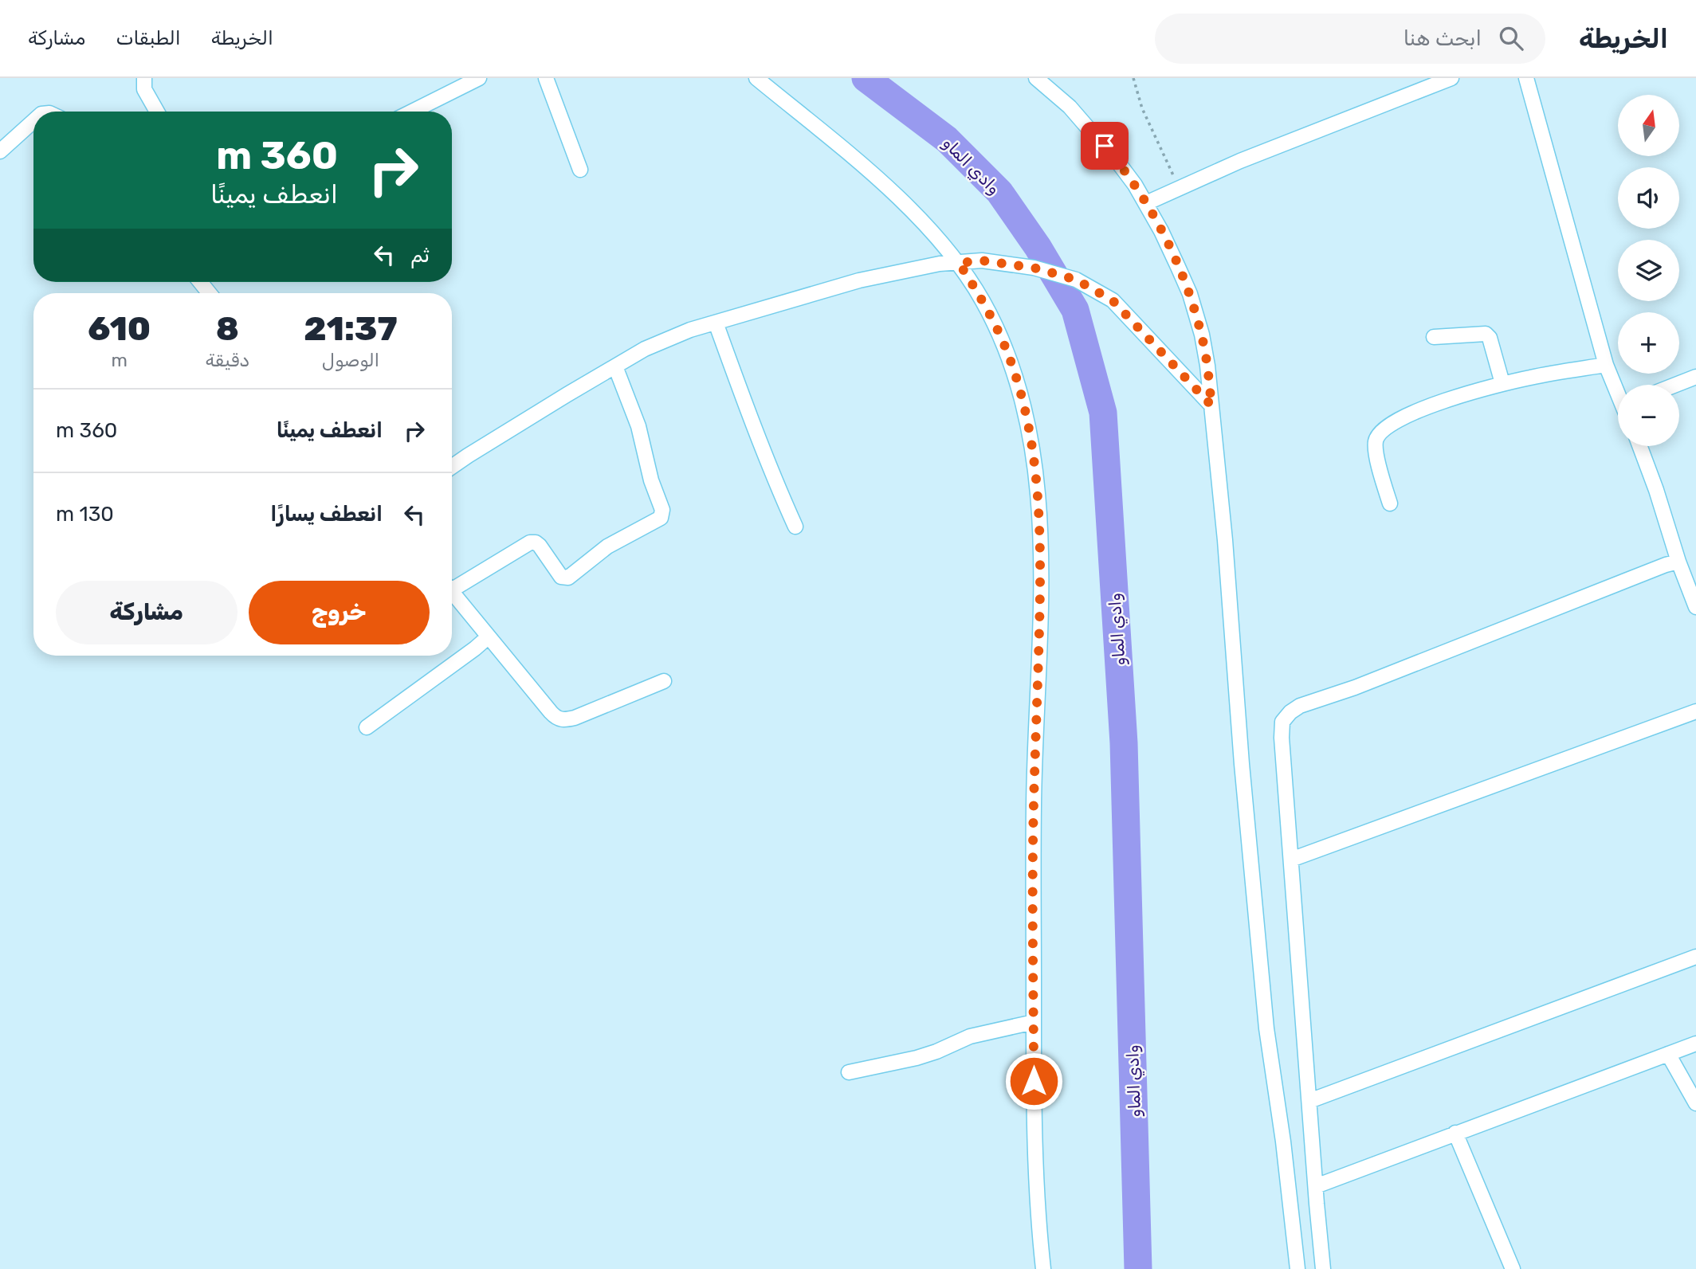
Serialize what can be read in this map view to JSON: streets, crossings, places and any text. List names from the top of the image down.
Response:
{
  "water": ["وادي الماو"],
  "north": "top",
  "page": {
    "header": "الخريطة",
    "search": "ابحث هنا",
    "nav": ["الخريطة", "الطبقات", "مشاركة"],
    "map_buttons": ["+", "−"],
    "turn": ["360 m", "انعطف يمينًا"],
    "then": "ثم",
    "eta": [
      "21:37",
      "الوصول",
      "8",
      "دقيقة",
      "610",
      "m"
    ],
    "list": [
      {
        "name": "انعطف يمينًا",
        "value": "360 m"
      },
      {
        "name": "انعطف يسارًا",
        "value": "130 m"
      }
    ],
    "buttons": ["خروج", "مشاركة"]
  }
}
